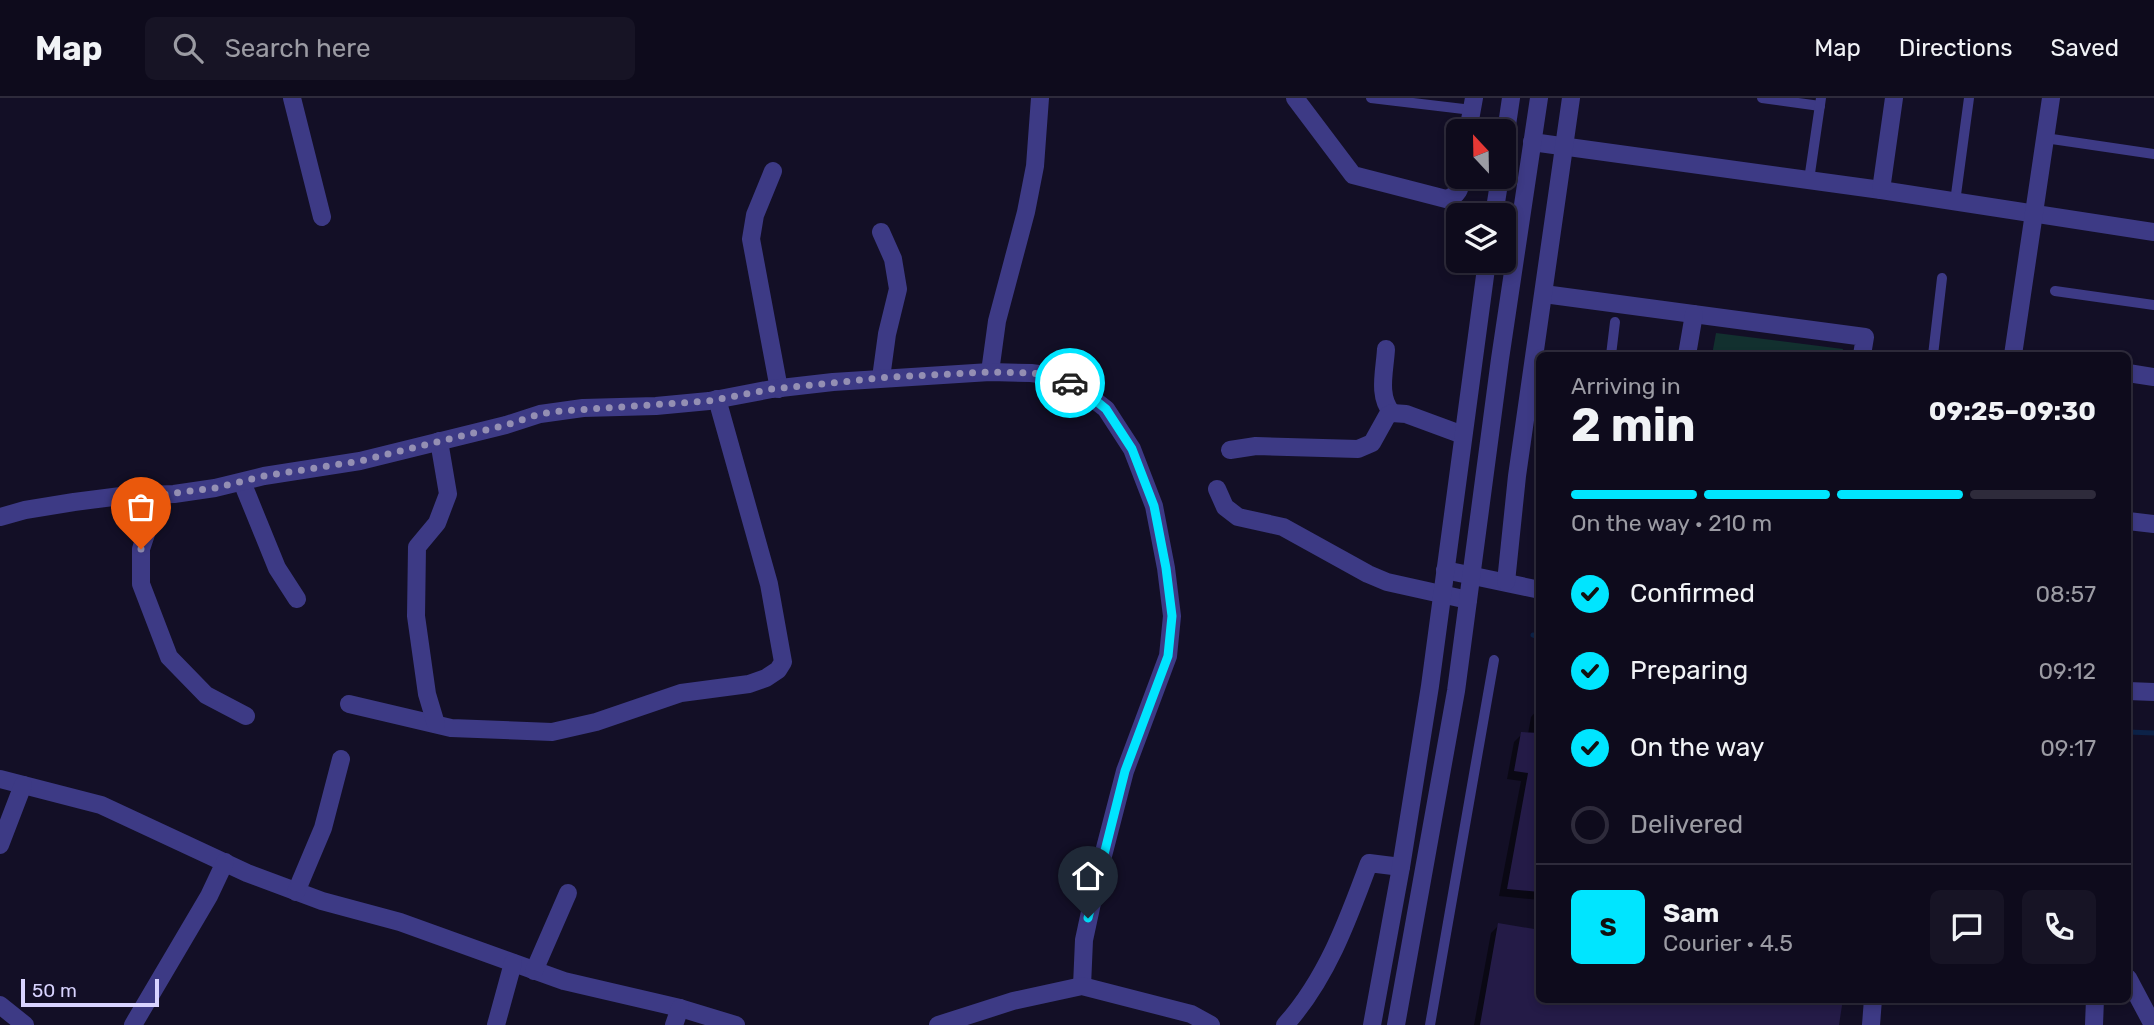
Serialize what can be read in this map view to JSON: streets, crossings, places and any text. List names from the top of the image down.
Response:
{
  "scale_bar": "50 m",
  "north": "top",
  "page": {
    "header": "Map",
    "search": "Search here",
    "nav": ["Map", "Directions", "Saved"],
    "heading": ["2 min", "Arriving in", "09:25–09:30"],
    "panel": ["Sam", "Courier · 4.5"],
    "bar": "On the way · 210 m",
    "list": [
      ["Confirmed", "08:57"],
      ["Preparing", "09:12"],
      ["On the way", "09:17"],
      "Delivered"
    ],
    "round": "S",
    "scale": "50 m"
  }
}
